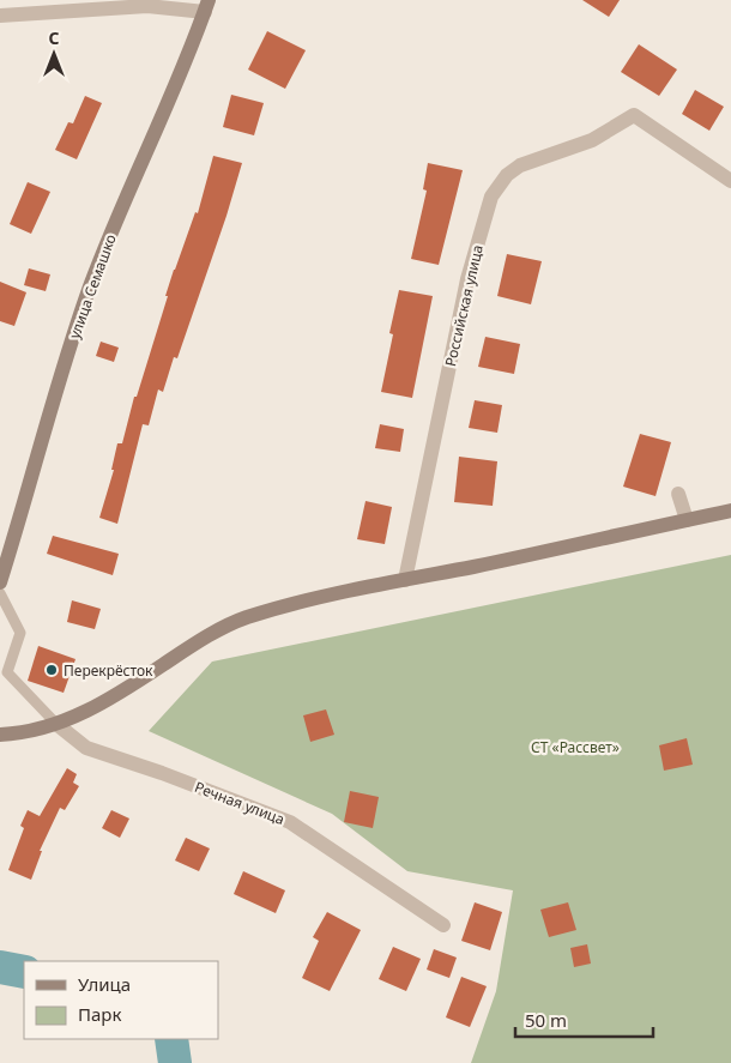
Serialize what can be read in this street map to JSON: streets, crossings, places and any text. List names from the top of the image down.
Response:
{
  "streets": {
    "street": ["улица Семашко", "Российская улица", "Речная улица"]
  },
  "parks": ["СТ «Рассвет»"],
  "places": ["Перекрёсток"],
  "legend": ["Улица", "Парк"],
  "scale_bar": "50 m",
  "north": "top"
}
